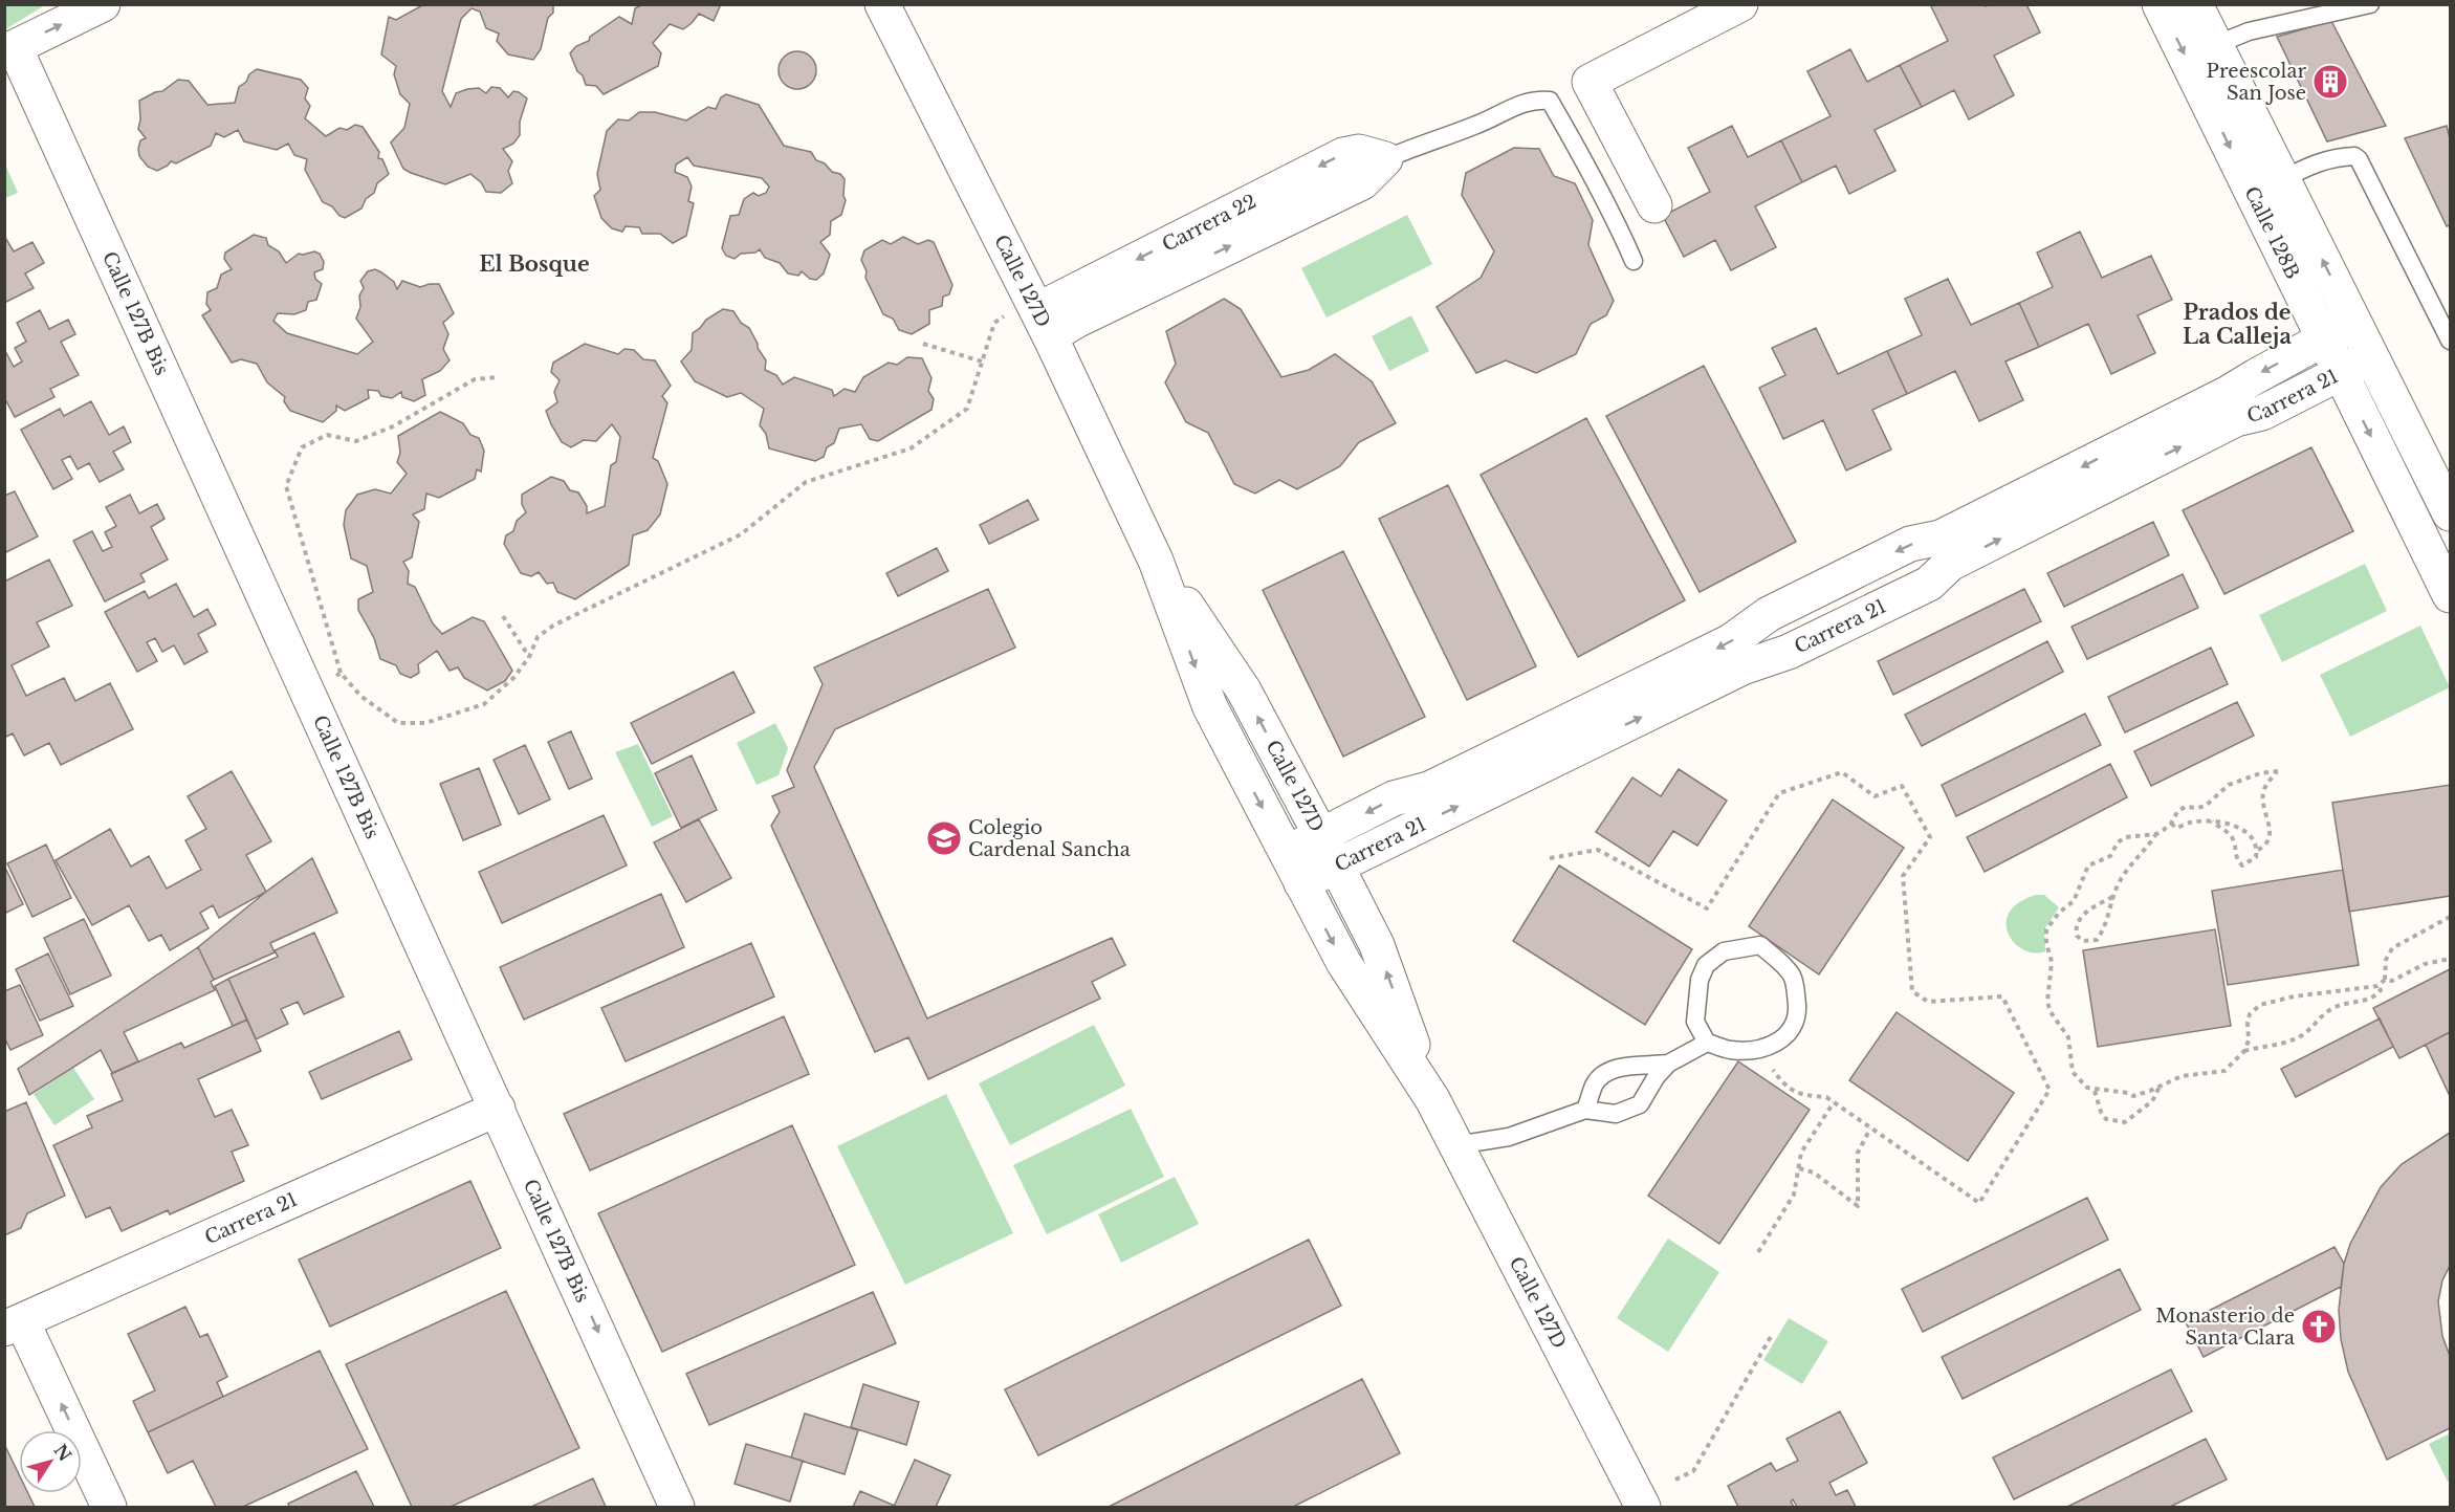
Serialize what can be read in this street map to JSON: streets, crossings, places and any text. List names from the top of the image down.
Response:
{
  "streets": {
    "main road": [
      "Carrera 22",
      "Calle 128B",
      "Calle 127D",
      "Calle 127B Bis",
      "Carrera 21"
    ]
  },
  "crossings": [
    ["Carrera 22", "Calle 127D"],
    ["Calle 128B", "Carrera 21"],
    ["Calle 127D", "Carrera 21"],
    ["Calle 127B Bis", "Carrera 21"]
  ],
  "districts": ["El Bosque", "Prados de La Calleja"],
  "places": {
    "building": ["Preescolar San Jose"],
    "school or university": ["Colegio Cardenal Sancha"],
    "church": ["Monasterio de Santa Clara"]
  },
  "north": "top right"
}
